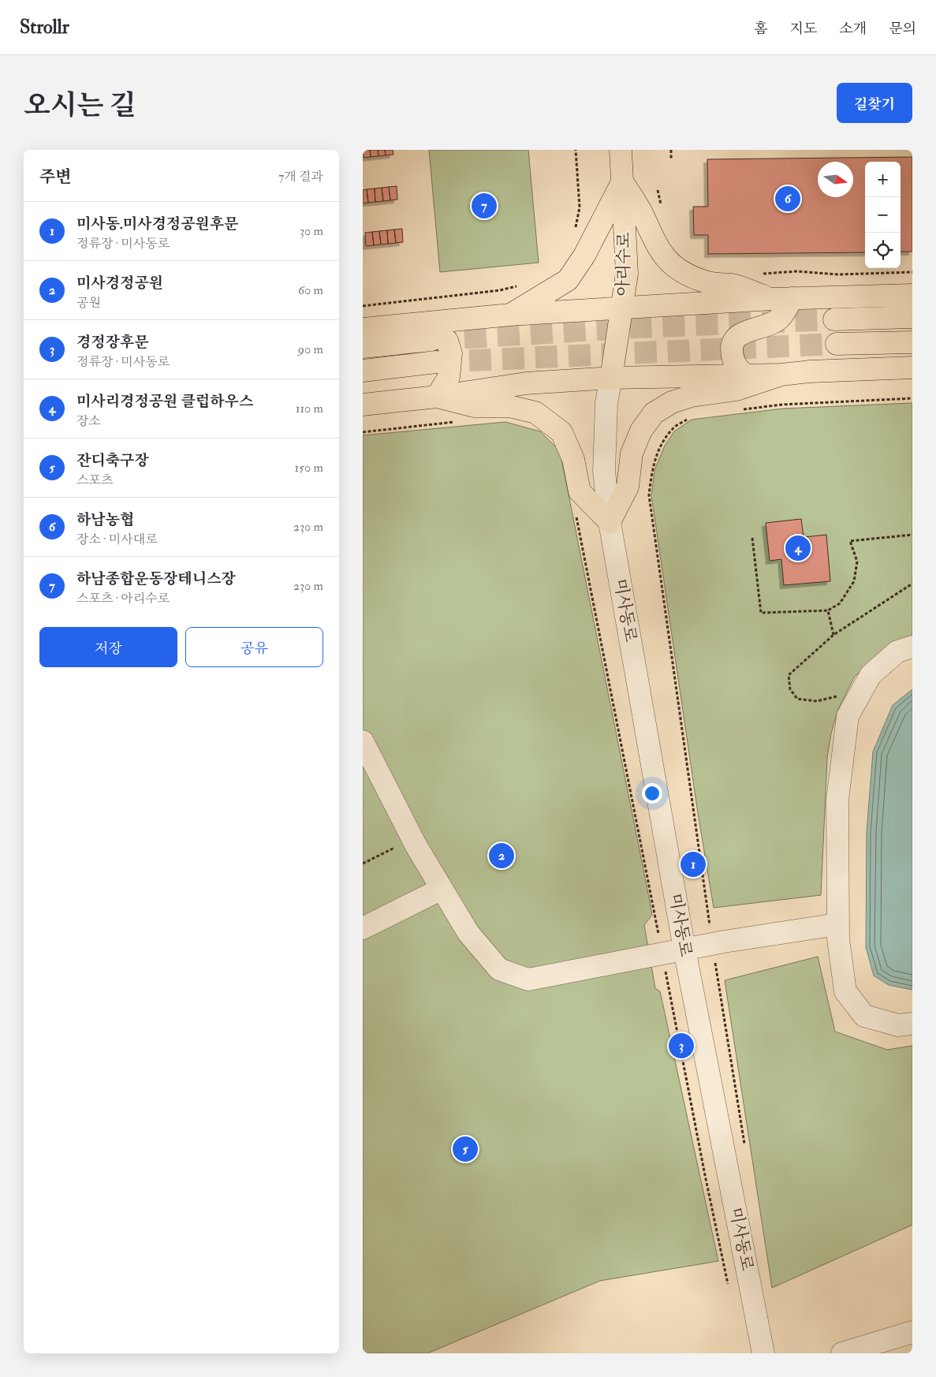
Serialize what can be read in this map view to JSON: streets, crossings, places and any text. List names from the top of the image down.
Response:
{
  "streets": {
    "main road": ["아리수로"],
    "street": ["미사동로"]
  },
  "crossings": [
    ["아리수로", "미사동로"]
  ],
  "north": "right",
  "page": {
    "header": "Strollr",
    "nav": [
      "홈",
      "지도",
      "소개",
      "문의"
    ],
    "title": "오시는 길",
    "buttons": [
      "길찾기",
      ["저장", "공유"]
    ],
    "heading": ["주변", "7개 결과"],
    "map_buttons": ["+", "−"],
    "pins": [
      "6",
      "7",
      "4",
      "2",
      "1",
      "3",
      "5"
    ],
    "list": [
      {
        "mark": "1",
        "name": "미사동.미사경정공원후문",
        "note": "정류장 · 미사동로",
        "value": "30 m"
      },
      {
        "mark": "2",
        "name": "미사경정공원",
        "note": "공원",
        "value": "60 m"
      },
      {
        "mark": "3",
        "name": "경정장후문",
        "note": "정류장 · 미사동로",
        "value": "90 m"
      },
      {
        "mark": "4",
        "name": "미사리경정공원 클럽하우스",
        "note": "장소",
        "value": "110 m"
      },
      {
        "mark": "5",
        "name": "잔디축구장",
        "note": "스포츠",
        "value": "150 m"
      },
      {
        "mark": "6",
        "name": "하남농협",
        "note": "장소 · 미사대로",
        "value": "230 m"
      },
      {
        "mark": "7",
        "name": "하남종합운동장테니스장",
        "note": "스포츠 · 아리수로",
        "value": "230 m"
      }
    ]
  }
}
